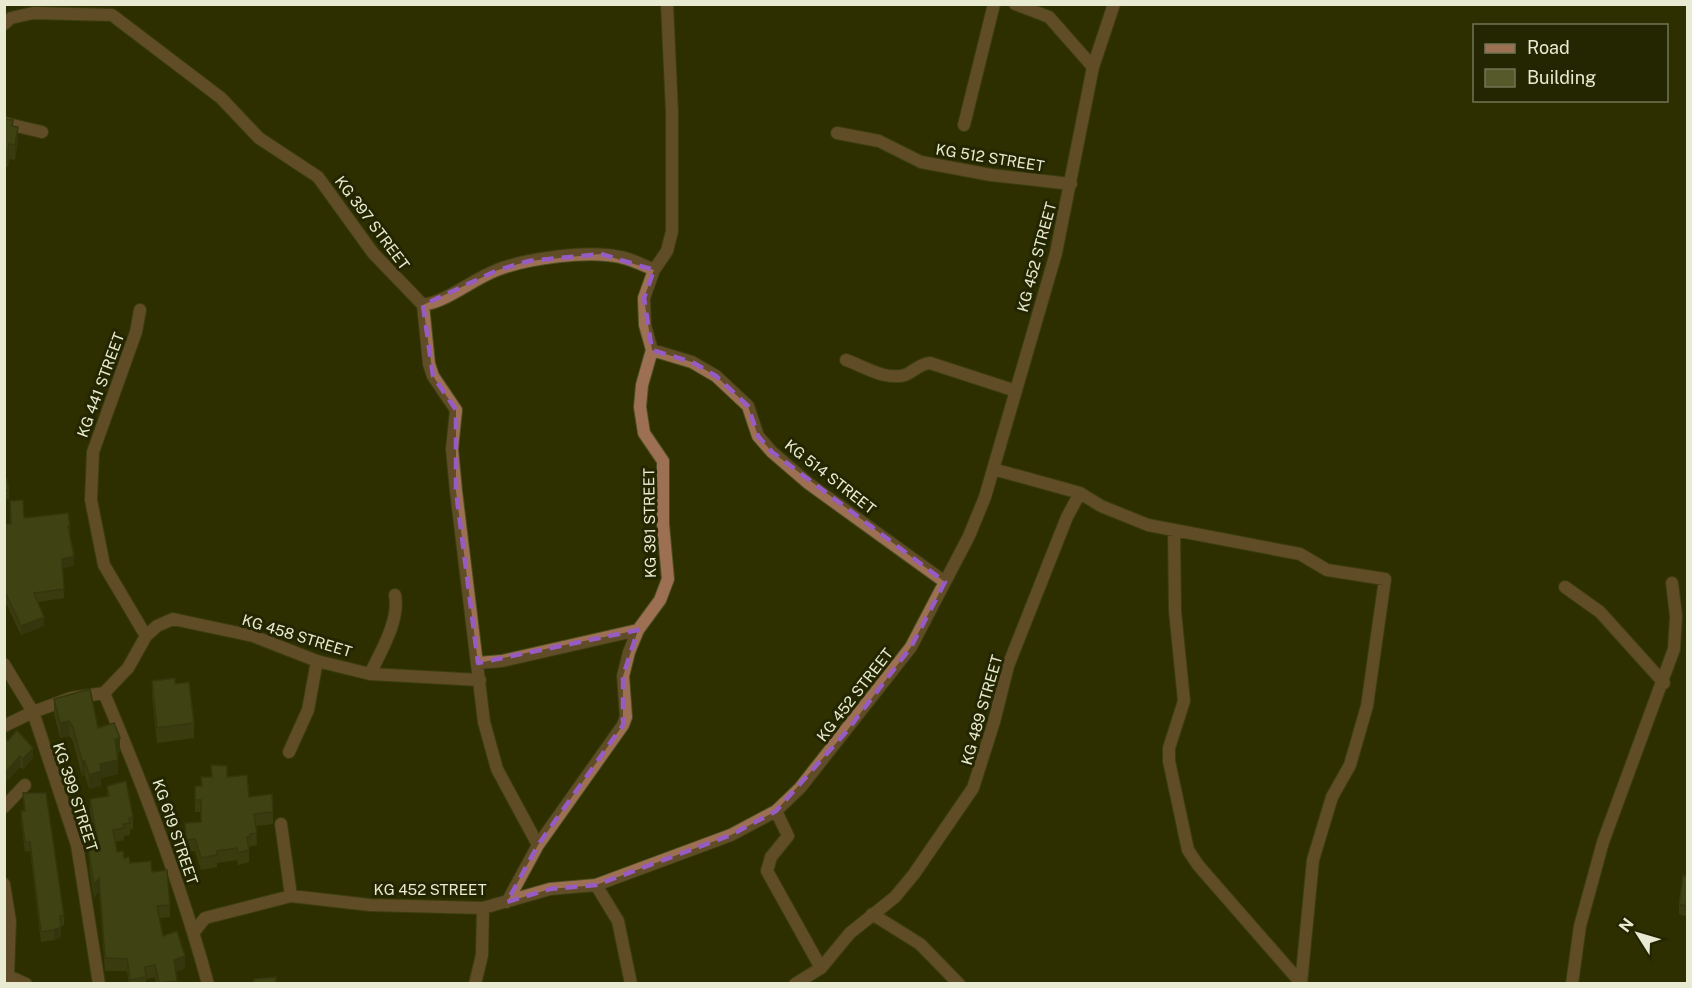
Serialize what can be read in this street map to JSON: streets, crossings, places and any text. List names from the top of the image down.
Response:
{
  "streets": {
    "street": [
      "KG 512 STREET",
      "KG 397 STREET",
      "KG 452 STREET",
      "KG 441 STREET",
      "KG 514 STREET",
      "KG 391 STREET",
      "KG 458 STREET",
      "KG 489 STREET",
      "KG 399 STREET",
      "KG 619 STREET"
    ]
  },
  "crossings": [
    ["KG 512 STREET", "KG 452 STREET"],
    ["KG 452 STREET", "KG 514 STREET"],
    ["KG 452 STREET", "KG 391 STREET"],
    ["KG 452 STREET", "KG 619 STREET"],
    ["KG 441 STREET", "KG 458 STREET"],
    ["KG 514 STREET", "KG 391 STREET"]
  ],
  "legend": ["Road", "Building"],
  "north": "top left"
}
